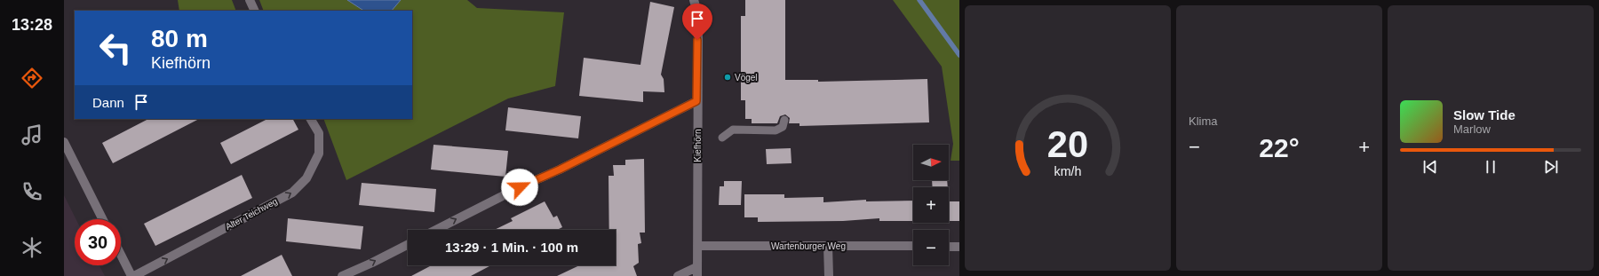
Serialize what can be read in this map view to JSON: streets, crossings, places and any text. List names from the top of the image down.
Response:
{
  "streets": {
    "street": ["Kiefhörn", "Alter Teichweg", "Wartenburger Weg"]
  },
  "crossings": [
    ["Kiefhörn", "Wartenburger Weg"]
  ],
  "one_way": ["Alter Teichweg"],
  "places": ["Vögel"],
  "north": "right",
  "page": {
    "tabs": "13:28",
    "tile": "Klima",
    "turn": ["80 m", "Kiefhörn"],
    "then": "Dann",
    "song": ["Slow Tide", "Marlow"],
    "heat": ["−", "22°", "+"],
    "map_buttons": ["+", "−"],
    "limit": "30",
    "trip": "13:29 · 1 Min. · 100 m",
    "gauge": ["20", "km/h"]
  }
}
